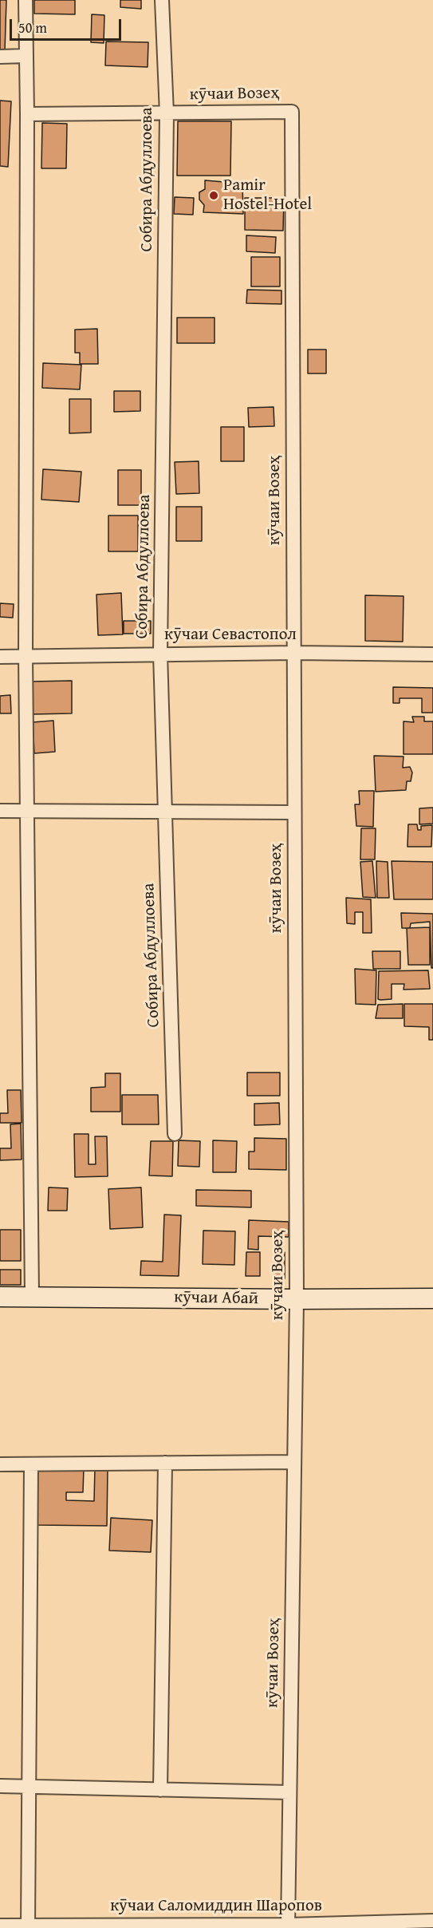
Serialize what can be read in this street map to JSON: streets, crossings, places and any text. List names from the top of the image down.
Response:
{
  "streets": {
    "street": [
      "кӯчаи Возеҳ",
      "Собира Абдуллоева",
      "кӯчаи Севастопол",
      "кӯчаи Абаӣ",
      "кӯчаи Саломиддин Шаропов"
    ]
  },
  "crossings": [
    ["кӯчаи Возеҳ", "Собира Абдуллоева"],
    ["кӯчаи Возеҳ", "кӯчаи Севастопол"],
    ["кӯчаи Возеҳ", "кӯчаи Абаӣ"],
    ["кӯчаи Возеҳ", "кӯчаи Саломиддин Шаропов"],
    ["Собира Абдуллоева", "кӯчаи Севастопол"]
  ],
  "places": ["Pamir Hostel-Hotel"],
  "scale_bar": "50 m"
}
